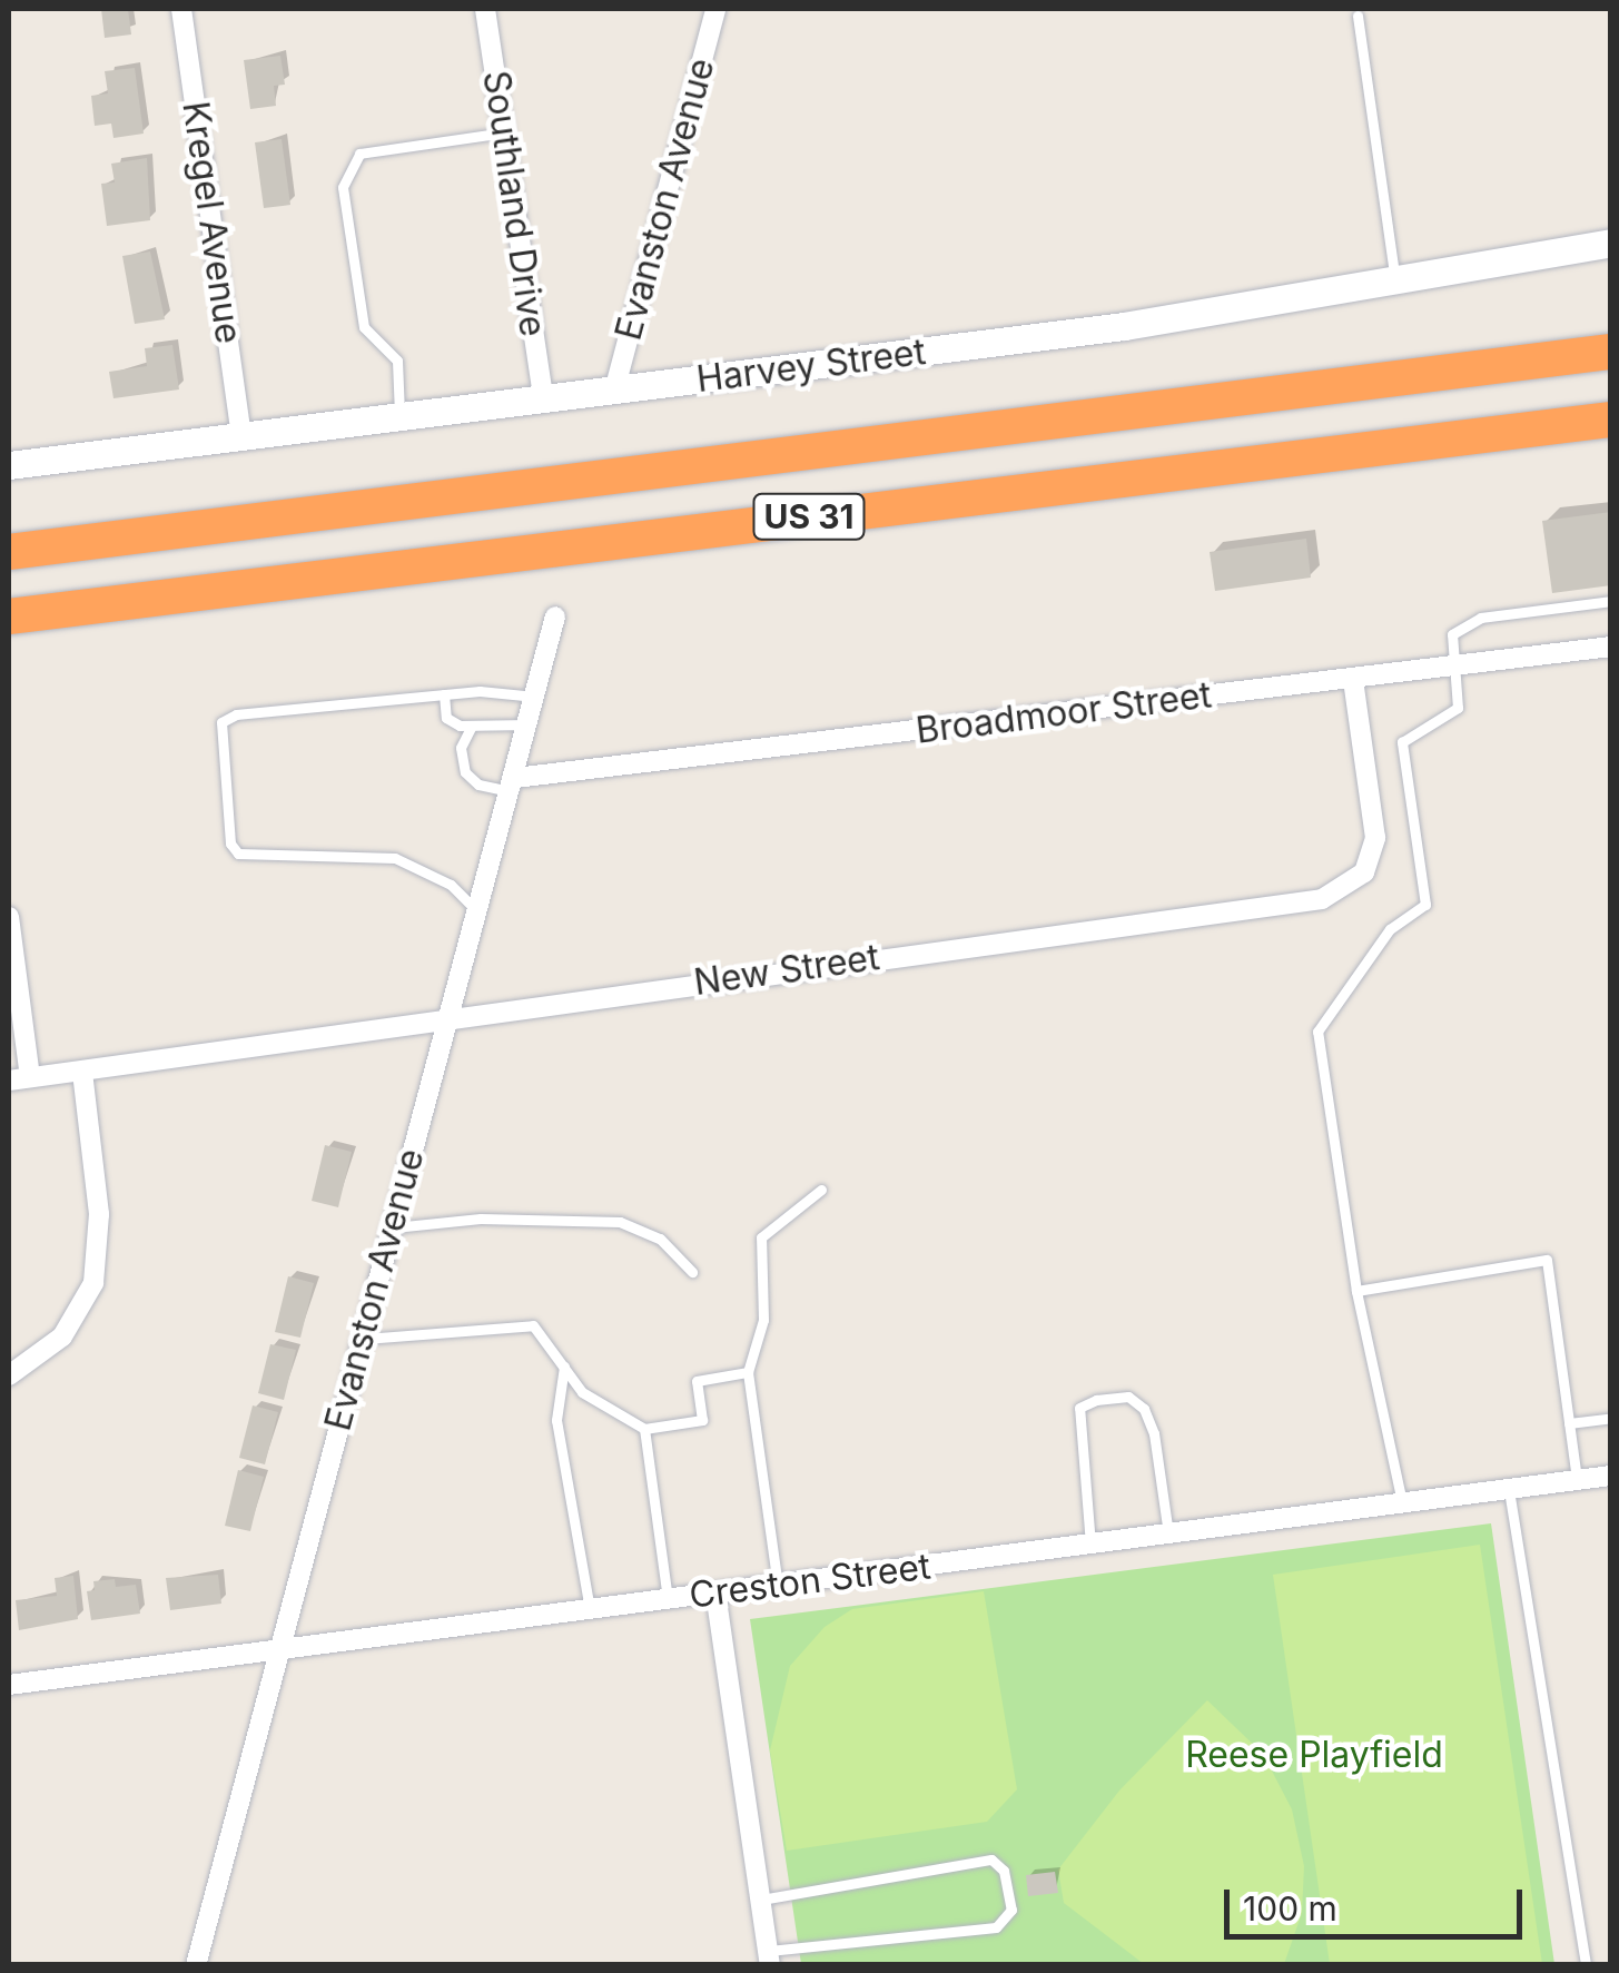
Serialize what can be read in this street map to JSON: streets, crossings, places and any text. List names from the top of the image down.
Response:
{
  "streets": {
    "highway": ["US 31"],
    "street": [
      "Evanston Avenue",
      "Southland Drive",
      "Kregel Avenue",
      "Harvey Street",
      "Broadmoor Street",
      "New Street",
      "Creston Street"
    ]
  },
  "crossings": [
    ["Evanston Avenue", "Harvey Street"],
    ["Evanston Avenue", "Broadmoor Street"],
    ["Evanston Avenue", "New Street"],
    ["Evanston Avenue", "Creston Street"],
    ["Southland Drive", "Harvey Street"],
    ["Kregel Avenue", "Harvey Street"],
    ["Broadmoor Street", "New Street"]
  ],
  "parks": ["Reese Playfield"],
  "scale_bar": "100 m"
}
